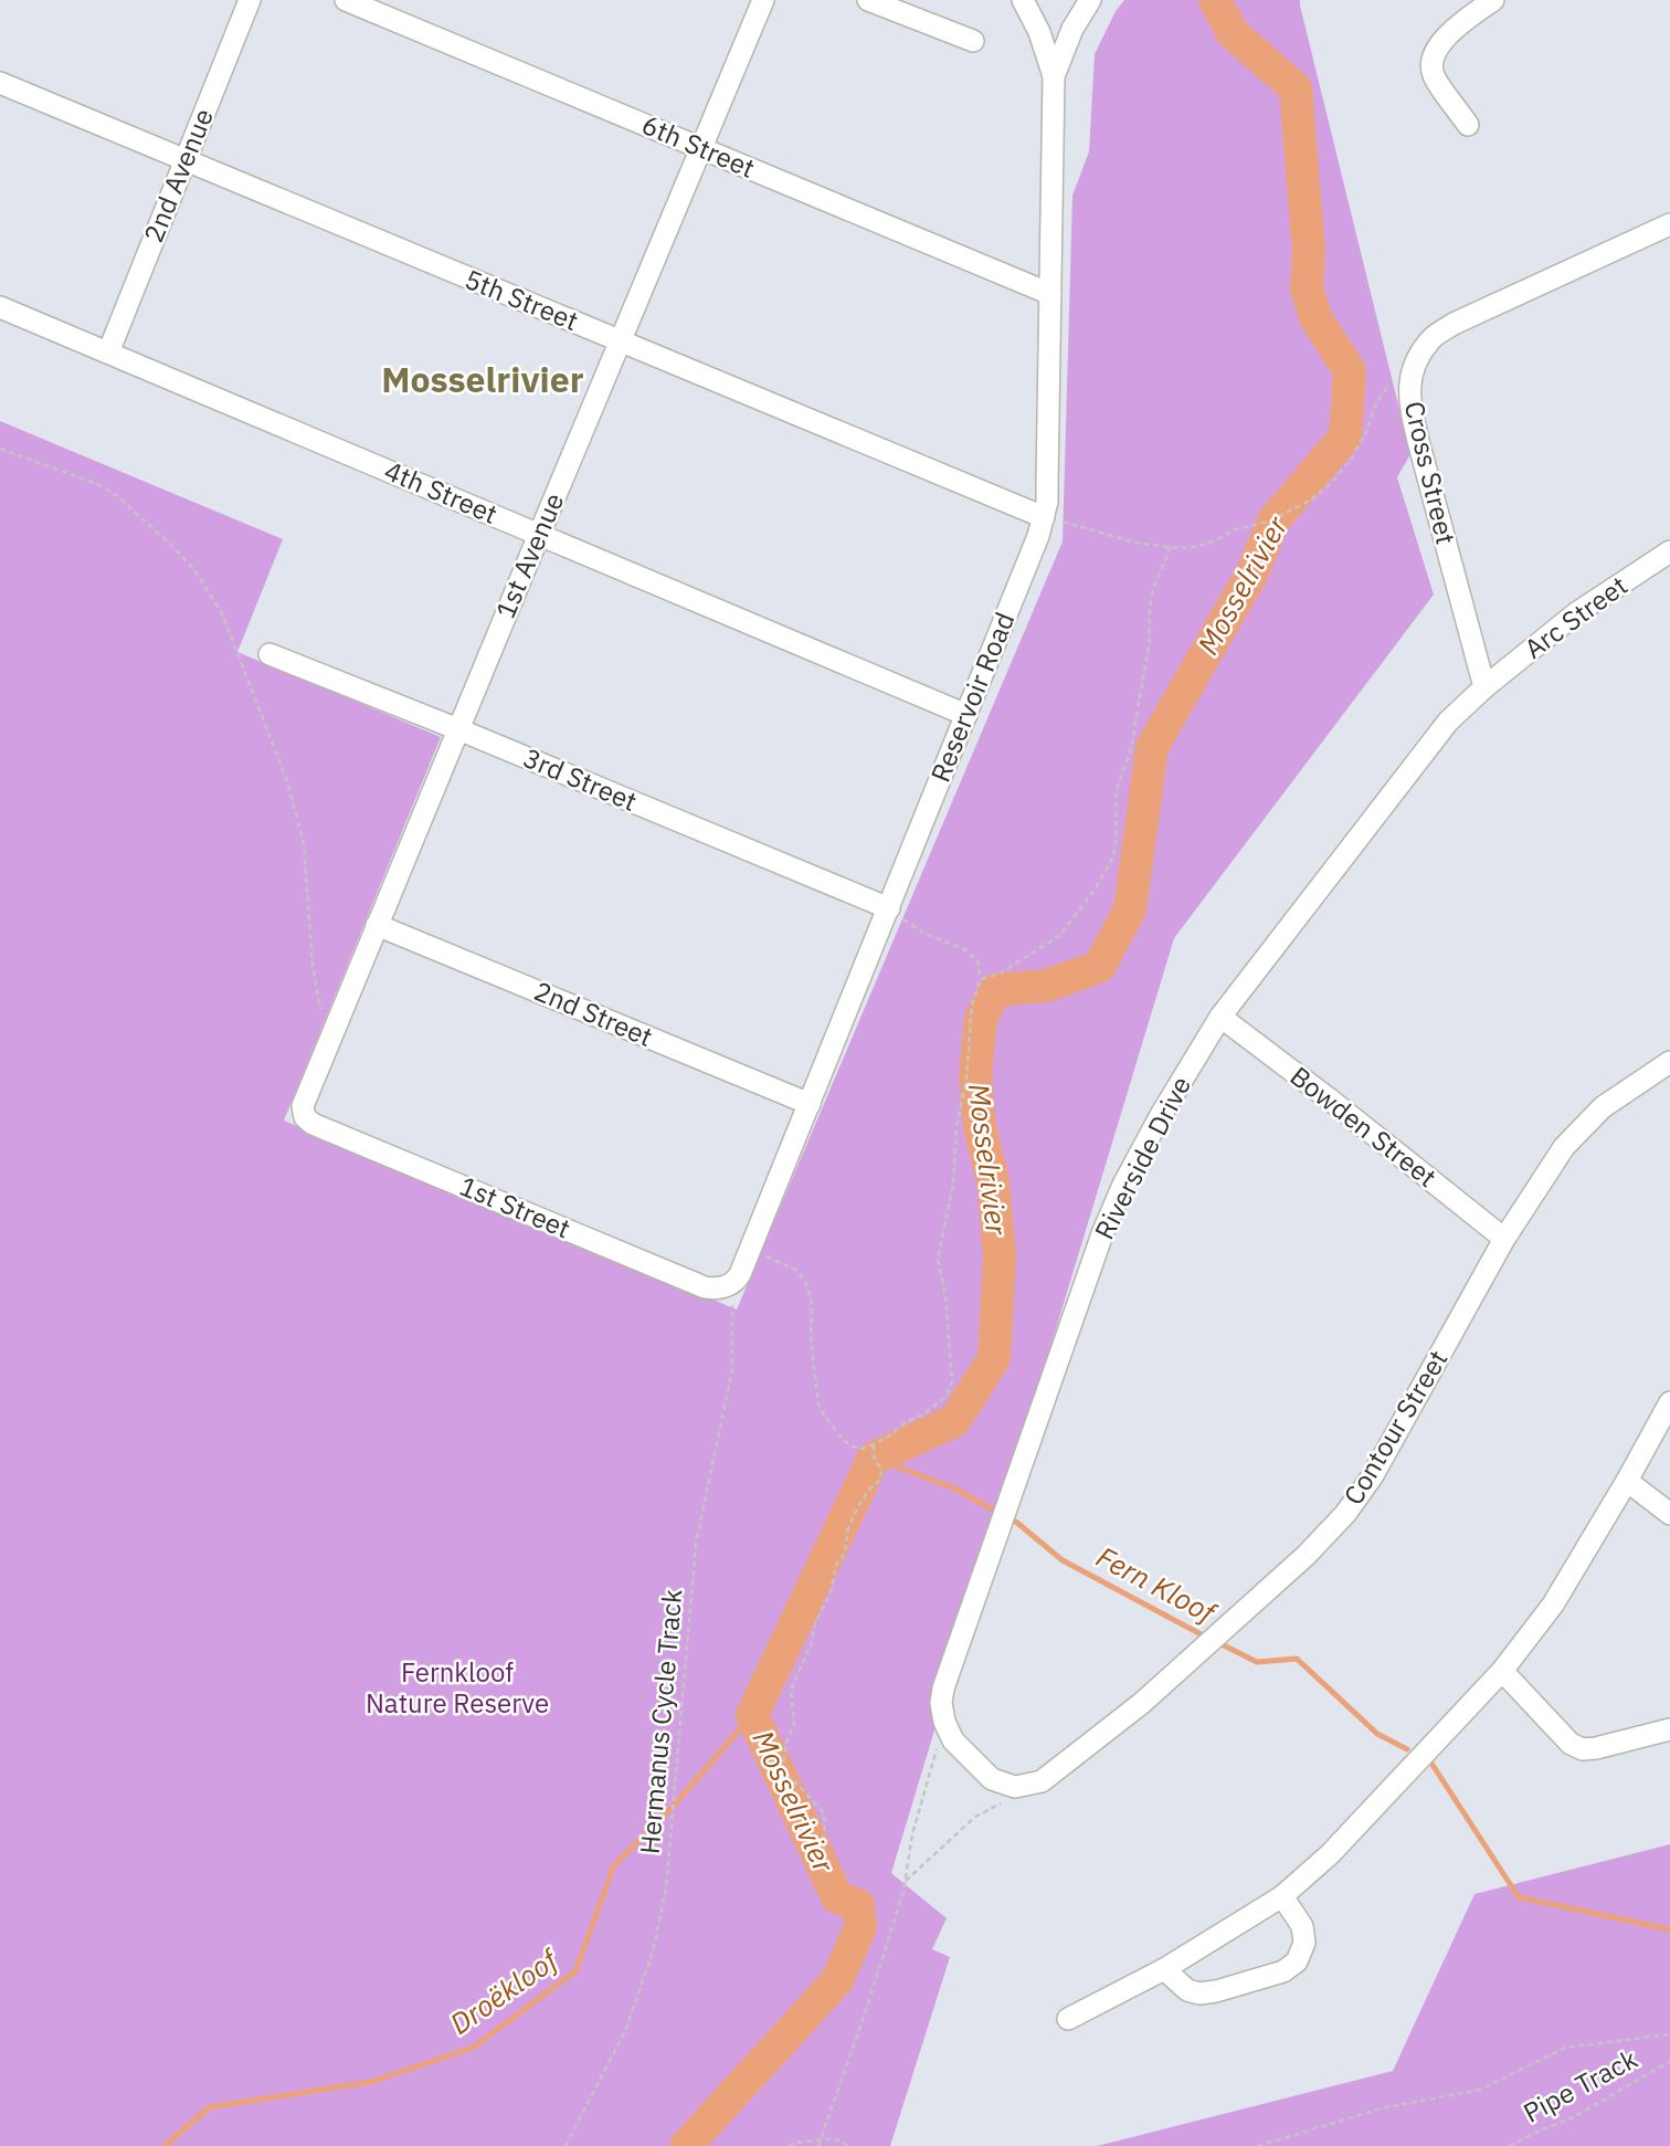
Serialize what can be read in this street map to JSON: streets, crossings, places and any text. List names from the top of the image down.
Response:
{
  "streets": {
    "street": [
      "6th Street",
      "2nd Avenue",
      "5th Street",
      "Cross Street",
      "4th Street",
      "1st Avenue",
      "Arc Street",
      "Reservoir Road",
      "3rd Street",
      "2nd Street",
      "Bowden Street",
      "Riverside Drive",
      "1st Street",
      "Contour Street"
    ],
    "path": ["Hermanus Cycle Track", "Pipe Track"]
  },
  "crossings": [
    ["6th Street", "1st Avenue"],
    ["6th Street", "Reservoir Road"],
    ["2nd Avenue", "5th Street"],
    ["2nd Avenue", "4th Street"],
    ["5th Street", "1st Avenue"],
    ["5th Street", "Reservoir Road"],
    ["Cross Street", "Arc Street"],
    ["Cross Street", "Riverside Drive"],
    ["4th Street", "1st Avenue"],
    ["4th Street", "Reservoir Road"],
    ["1st Avenue", "3rd Street"],
    ["1st Avenue", "2nd Street"],
    ["1st Avenue", "1st Street"],
    ["Arc Street", "Riverside Drive"],
    ["Reservoir Road", "3rd Street"],
    ["Reservoir Road", "2nd Street"],
    ["Reservoir Road", "1st Street"],
    ["Reservoir Road", "Hermanus Cycle Track"],
    ["Bowden Street", "Riverside Drive"],
    ["Bowden Street", "Contour Street"],
    ["Riverside Drive", "Contour Street"],
    ["1st Street", "Hermanus Cycle Track"]
  ],
  "districts": ["Mosselrivier"],
  "water": ["Mosselrivier", "Fern Kloof", "Droëkloof"],
  "parks": ["Fernkloof Nature Reserve"]
}
